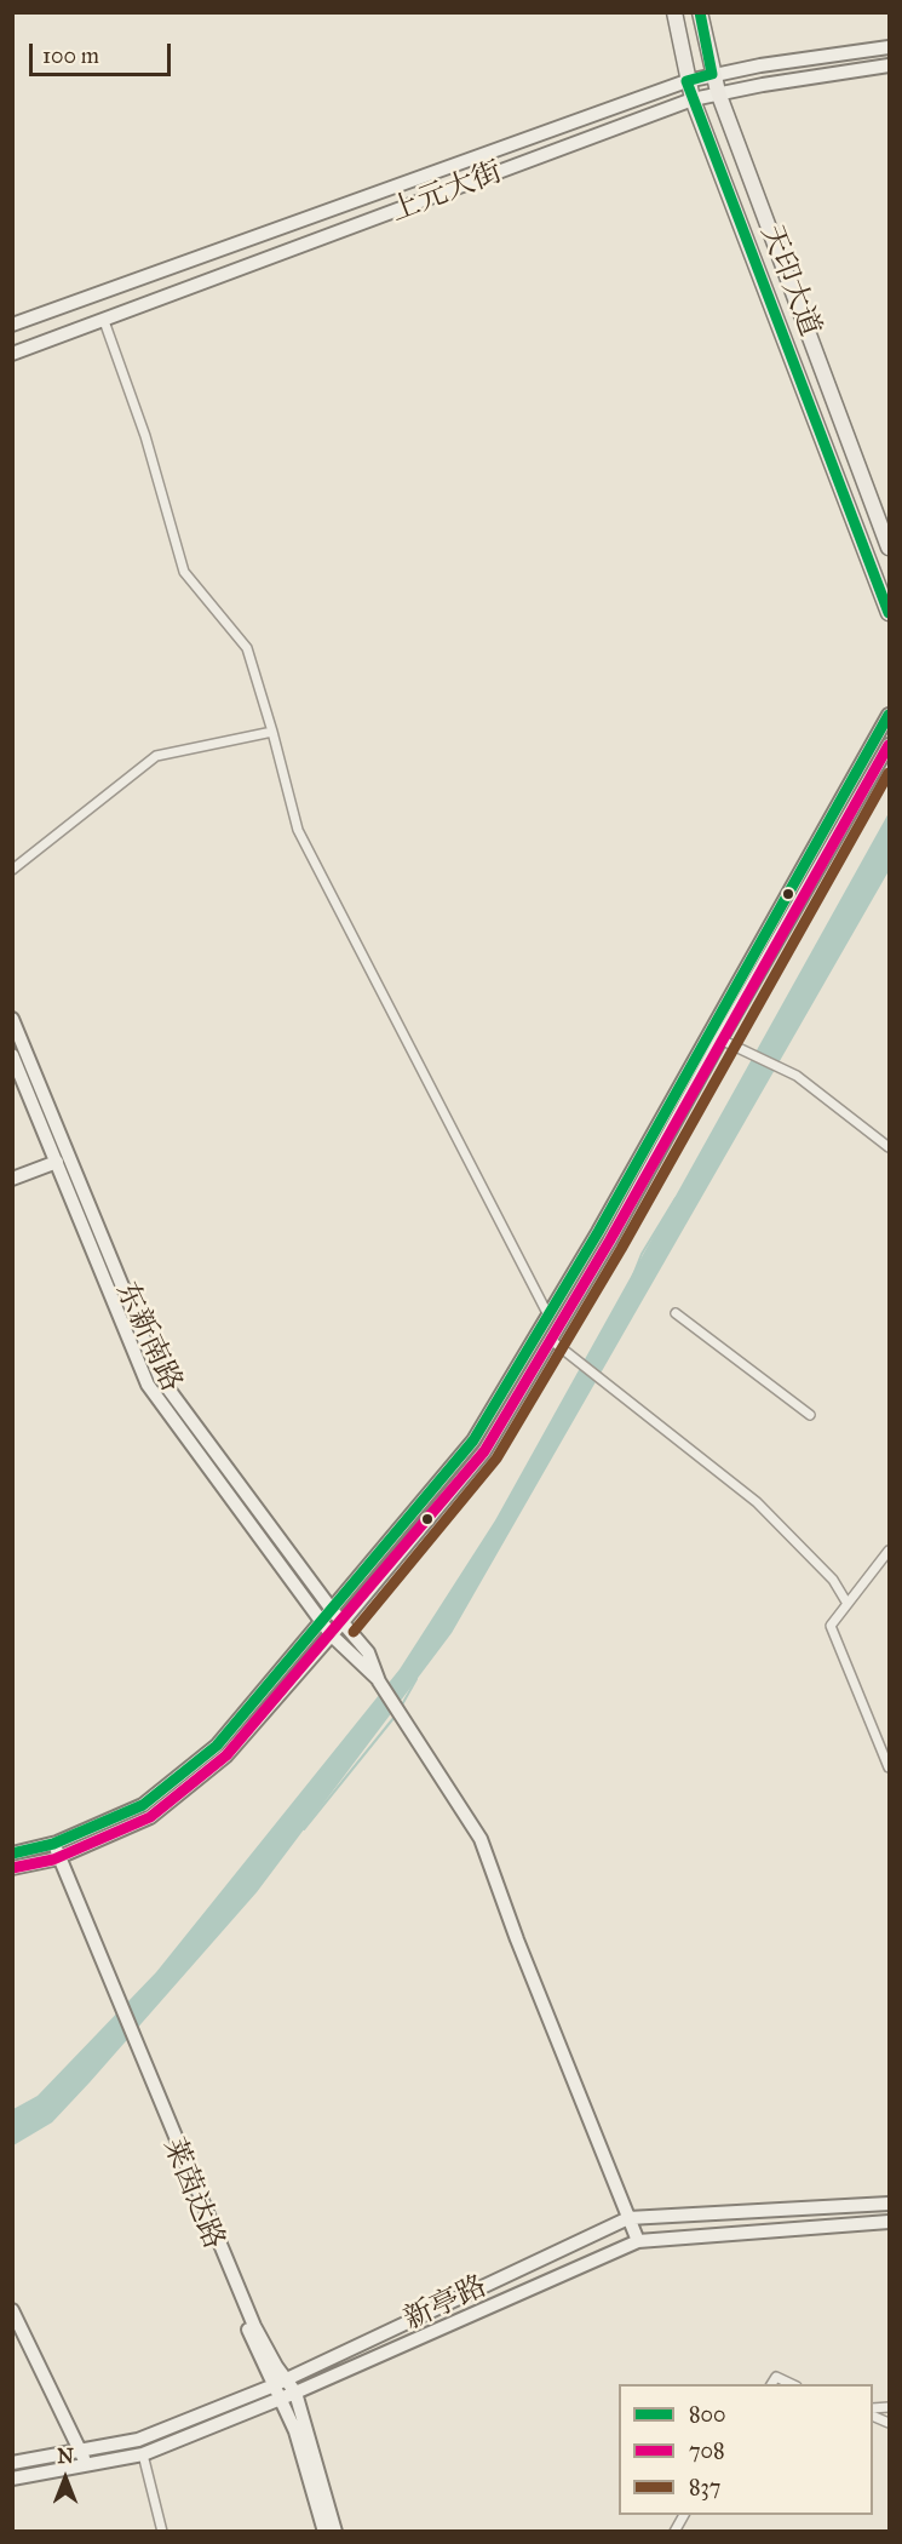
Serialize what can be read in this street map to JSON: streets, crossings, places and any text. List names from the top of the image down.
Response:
{
  "streets": {
    "main road": [
      "上元大街",
      "天印大道",
      "东新南路",
      "莱茵达路",
      "新亭路"
    ]
  },
  "crossings": [
    ["上元大街", "天印大道"],
    ["莱茵达路", "新亭路"]
  ],
  "lines": ["transit line 800", "transit line 708", "transit line 837"],
  "legend": ["800", "708", "837"],
  "scale_bar": "100 m",
  "north": "top"
}
